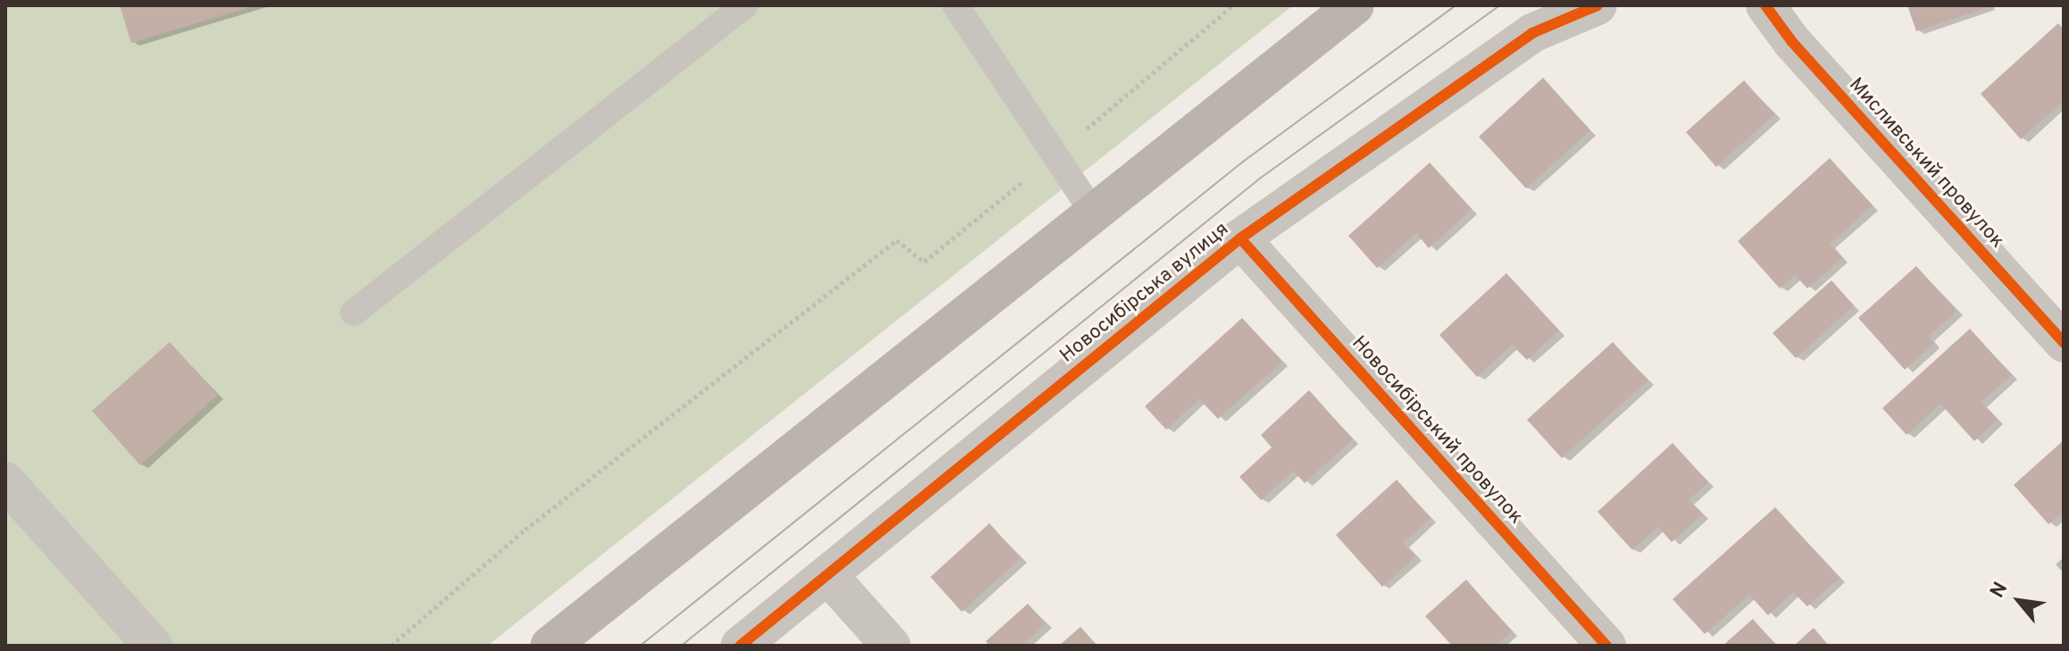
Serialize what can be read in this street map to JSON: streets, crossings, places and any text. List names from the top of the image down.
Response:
{
  "streets": {
    "street": ["Мисливський провулок", "Новосибірська вулиця", "Новосибірський провулок"]
  },
  "crossings": [
    ["Новосибірська вулиця", "Новосибірський провулок"]
  ],
  "north": "top left"
}
